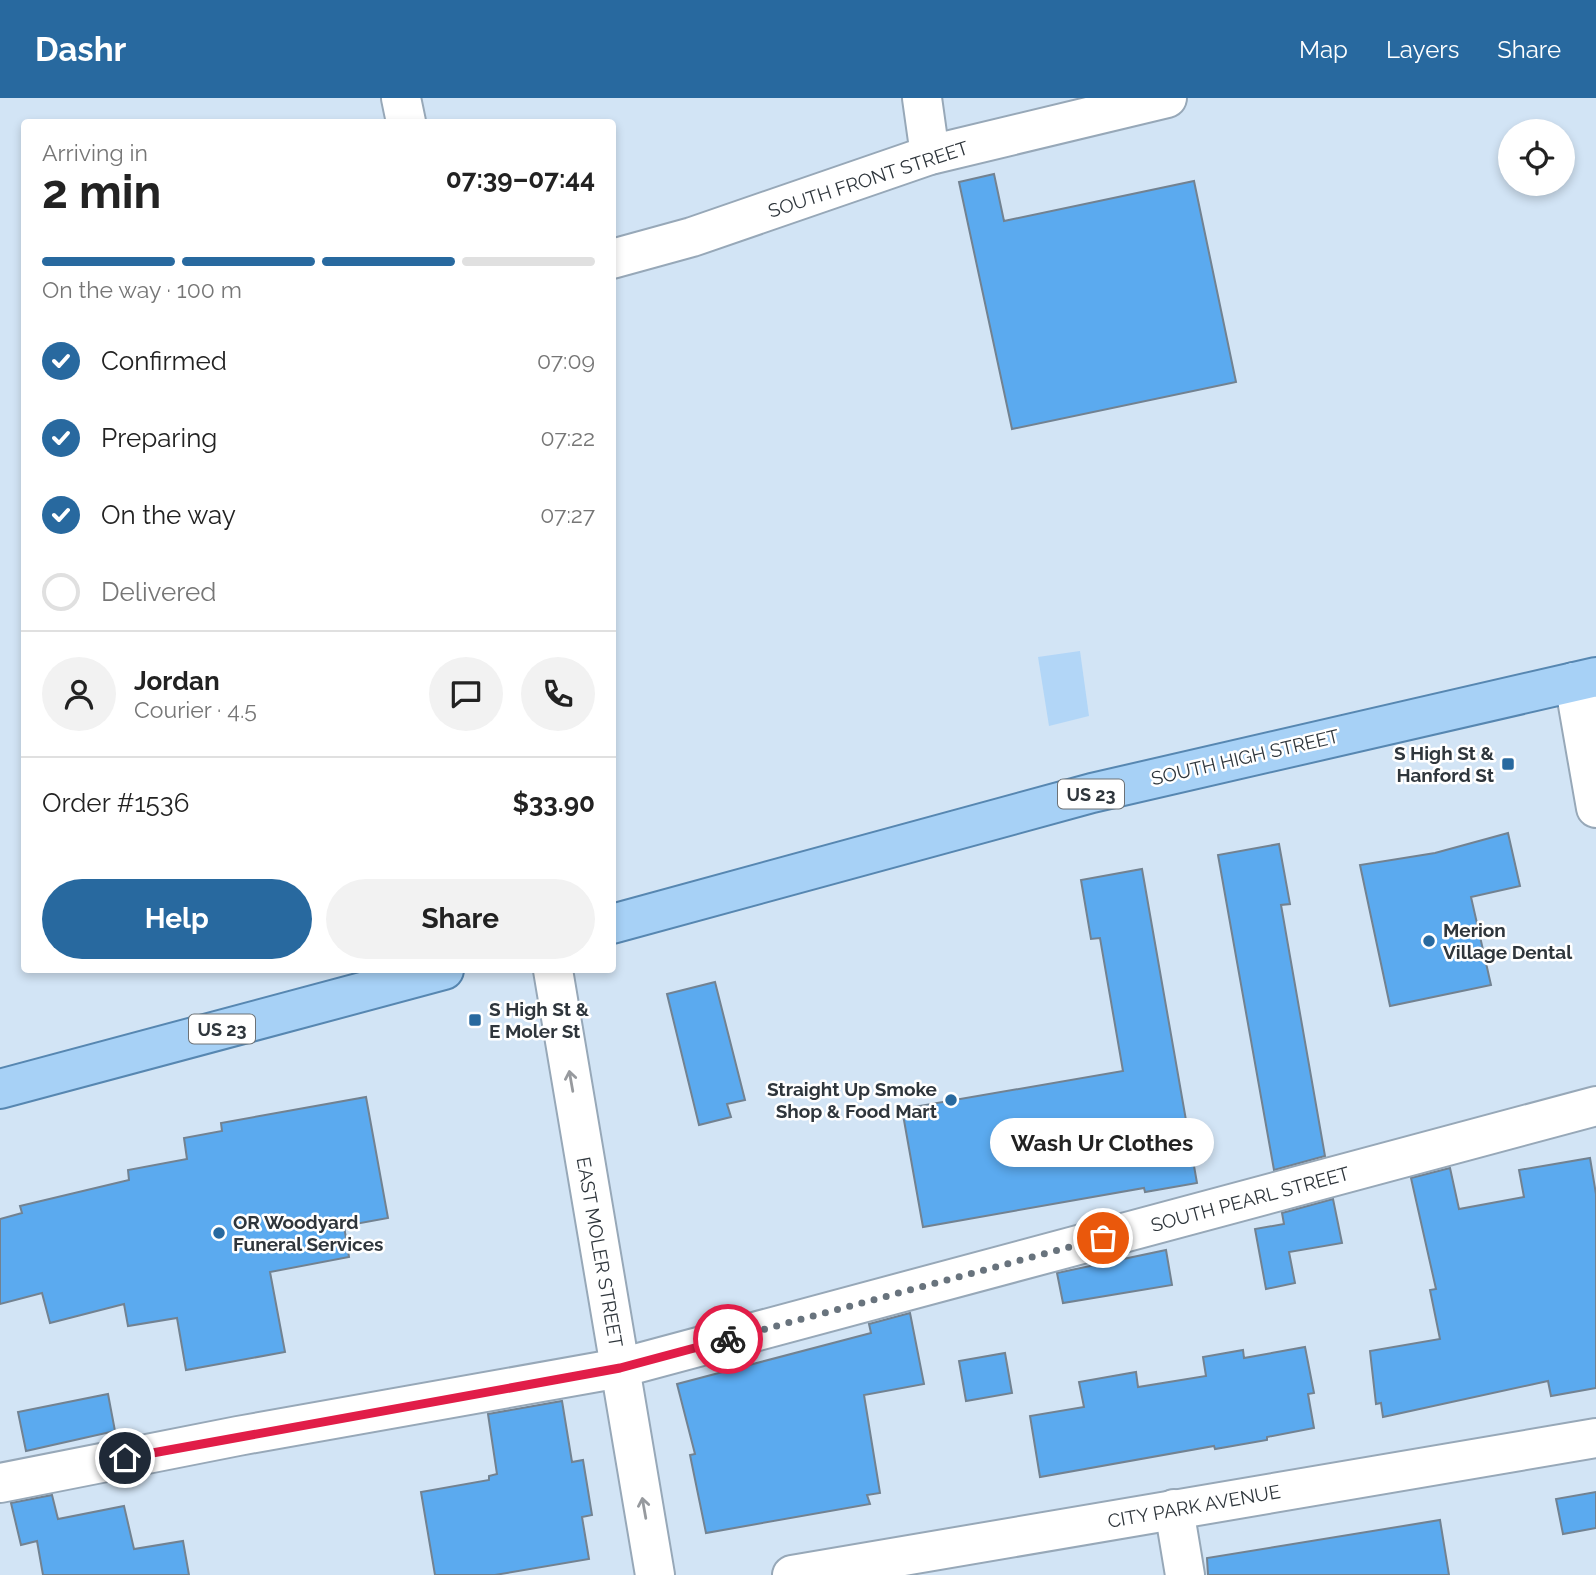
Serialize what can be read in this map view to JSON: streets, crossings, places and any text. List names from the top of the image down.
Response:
{
  "streets": {
    "main road": ["SOUTH HIGH STREET", "US 23"],
    "street": [
      "SOUTH FRONT STREET",
      "SOUTH PEARL STREET",
      "EAST MOLER STREET",
      "CITY PARK AVENUE"
    ]
  },
  "crossings": [
    ["SOUTH PEARL STREET", "EAST MOLER STREET"]
  ],
  "one_way": ["EAST MOLER STREET"],
  "places": {
    "transit": ["S High St & Hanford St", "S High St & E Moler St"],
    "other": [
      "Merion Village Dental",
      "Straight Up Smoke Shop & Food Mart",
      "OR Woodyard Funeral Services",
      "Wash Ur Clothes"
    ]
  },
  "page": {
    "header": "Dashr",
    "nav": ["Map", "Layers", "Share"],
    "heading": ["2 min", "Arriving in", "07:39–07:44"],
    "panel": [
      "Jordan",
      "Courier · 4.5",
      "Order #1536",
      "$33.90"
    ],
    "bar": "On the way · 100 m",
    "list": [
      ["Confirmed", "07:09"],
      ["Preparing", "07:22"],
      ["On the way", "07:27"],
      "Delivered"
    ],
    "buttons": ["Help", "Share"],
    "bubble": "Wash Ur Clothes"
  }
}
